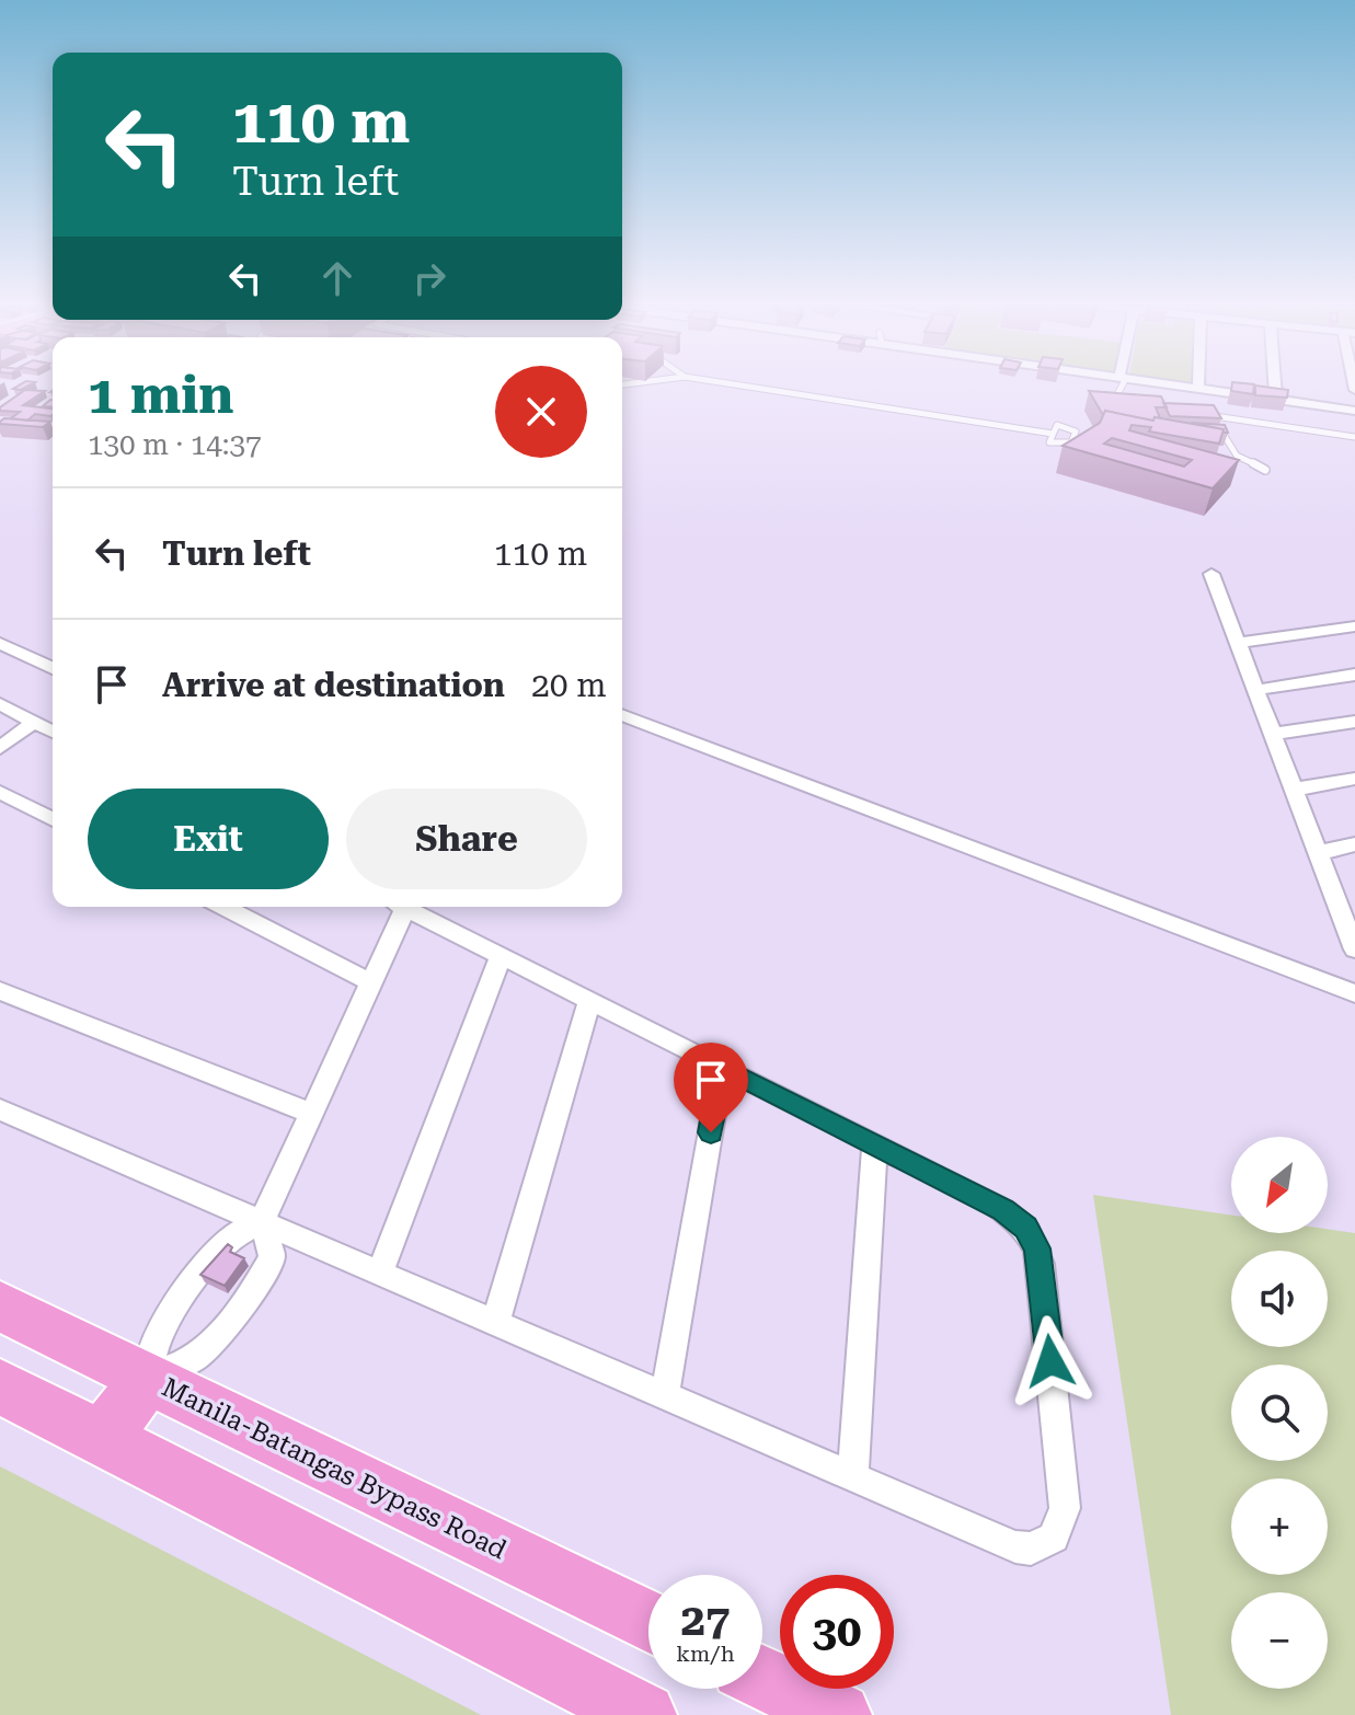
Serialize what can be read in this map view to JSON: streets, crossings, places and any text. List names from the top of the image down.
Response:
{
  "streets": {
    "highway": ["Manila-Batangas Bypass Road"]
  },
  "north": "bottom left",
  "page": {
    "turn": ["110 m", "Turn left"],
    "heading": ["1 min", "130 m · 14:37"],
    "list": [
      {
        "name": "Turn left",
        "value": "110 m"
      },
      {
        "name": "Arrive at destination",
        "value": "20 m"
      }
    ],
    "buttons": ["Exit", "Share"],
    "map_buttons": ["+", "−"],
    "speed": "27 km/h",
    "limit": "30"
  }
}
